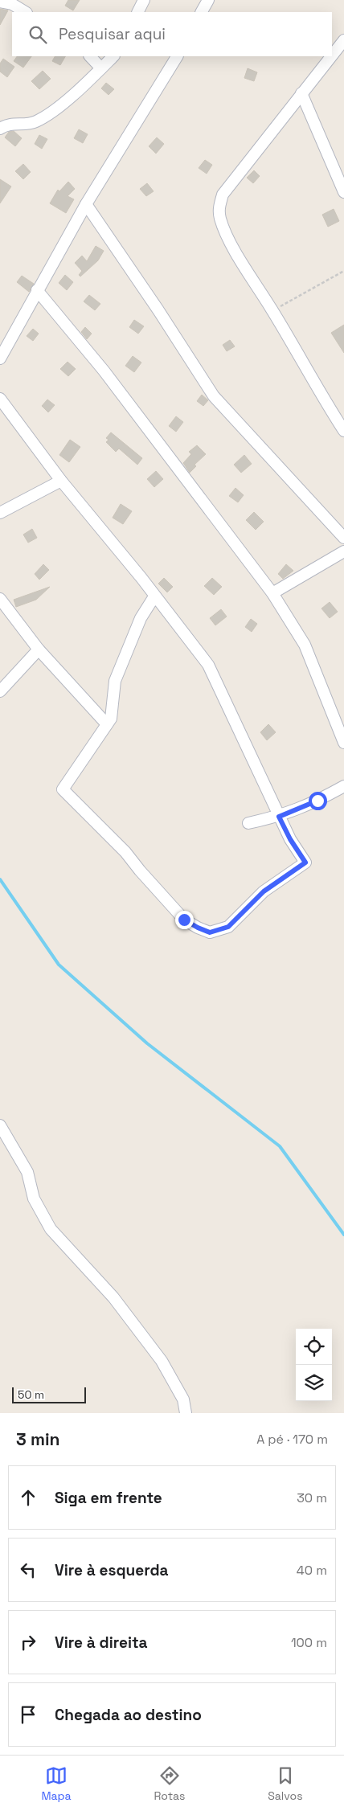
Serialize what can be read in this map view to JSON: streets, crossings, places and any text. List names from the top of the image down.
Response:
{
  "scale_bar": "50 m",
  "page": {
    "search": "Pesquisar aqui",
    "scale": "50 m",
    "heading": ["3 min", "A pé · 170 m"],
    "list": [
      ["Siga em frente", "30 m"],
      ["Vire à esquerda", "40 m"],
      ["Vire à direita", "100 m"],
      "Chegada ao destino"
    ],
    "nav": ["Mapa", "Rotas", "Salvos"]
  }
}
